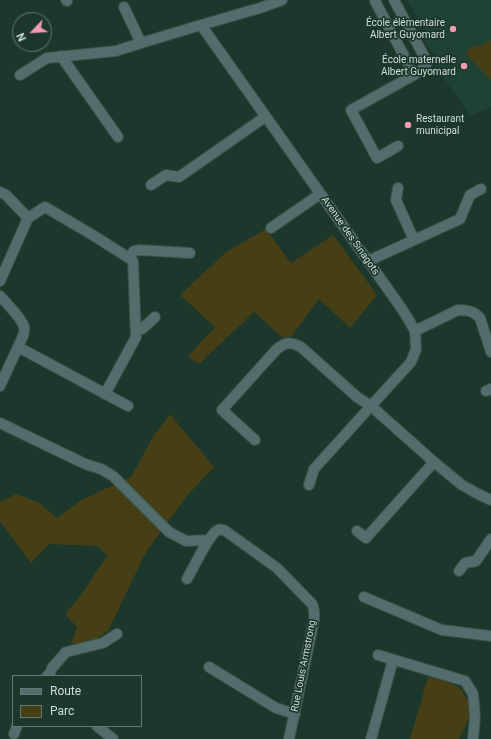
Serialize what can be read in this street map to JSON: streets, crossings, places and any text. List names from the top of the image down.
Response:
{
  "streets": {
    "street": ["Avenue des Sinagots", "Rue Louis Armstrong"]
  },
  "places": ["École élémentaire Albert Guyomard", "École maternelle Albert Guyomard", "Restaurant municipal"],
  "legend": ["Route", "Parc"],
  "north": "bottom left"
}
